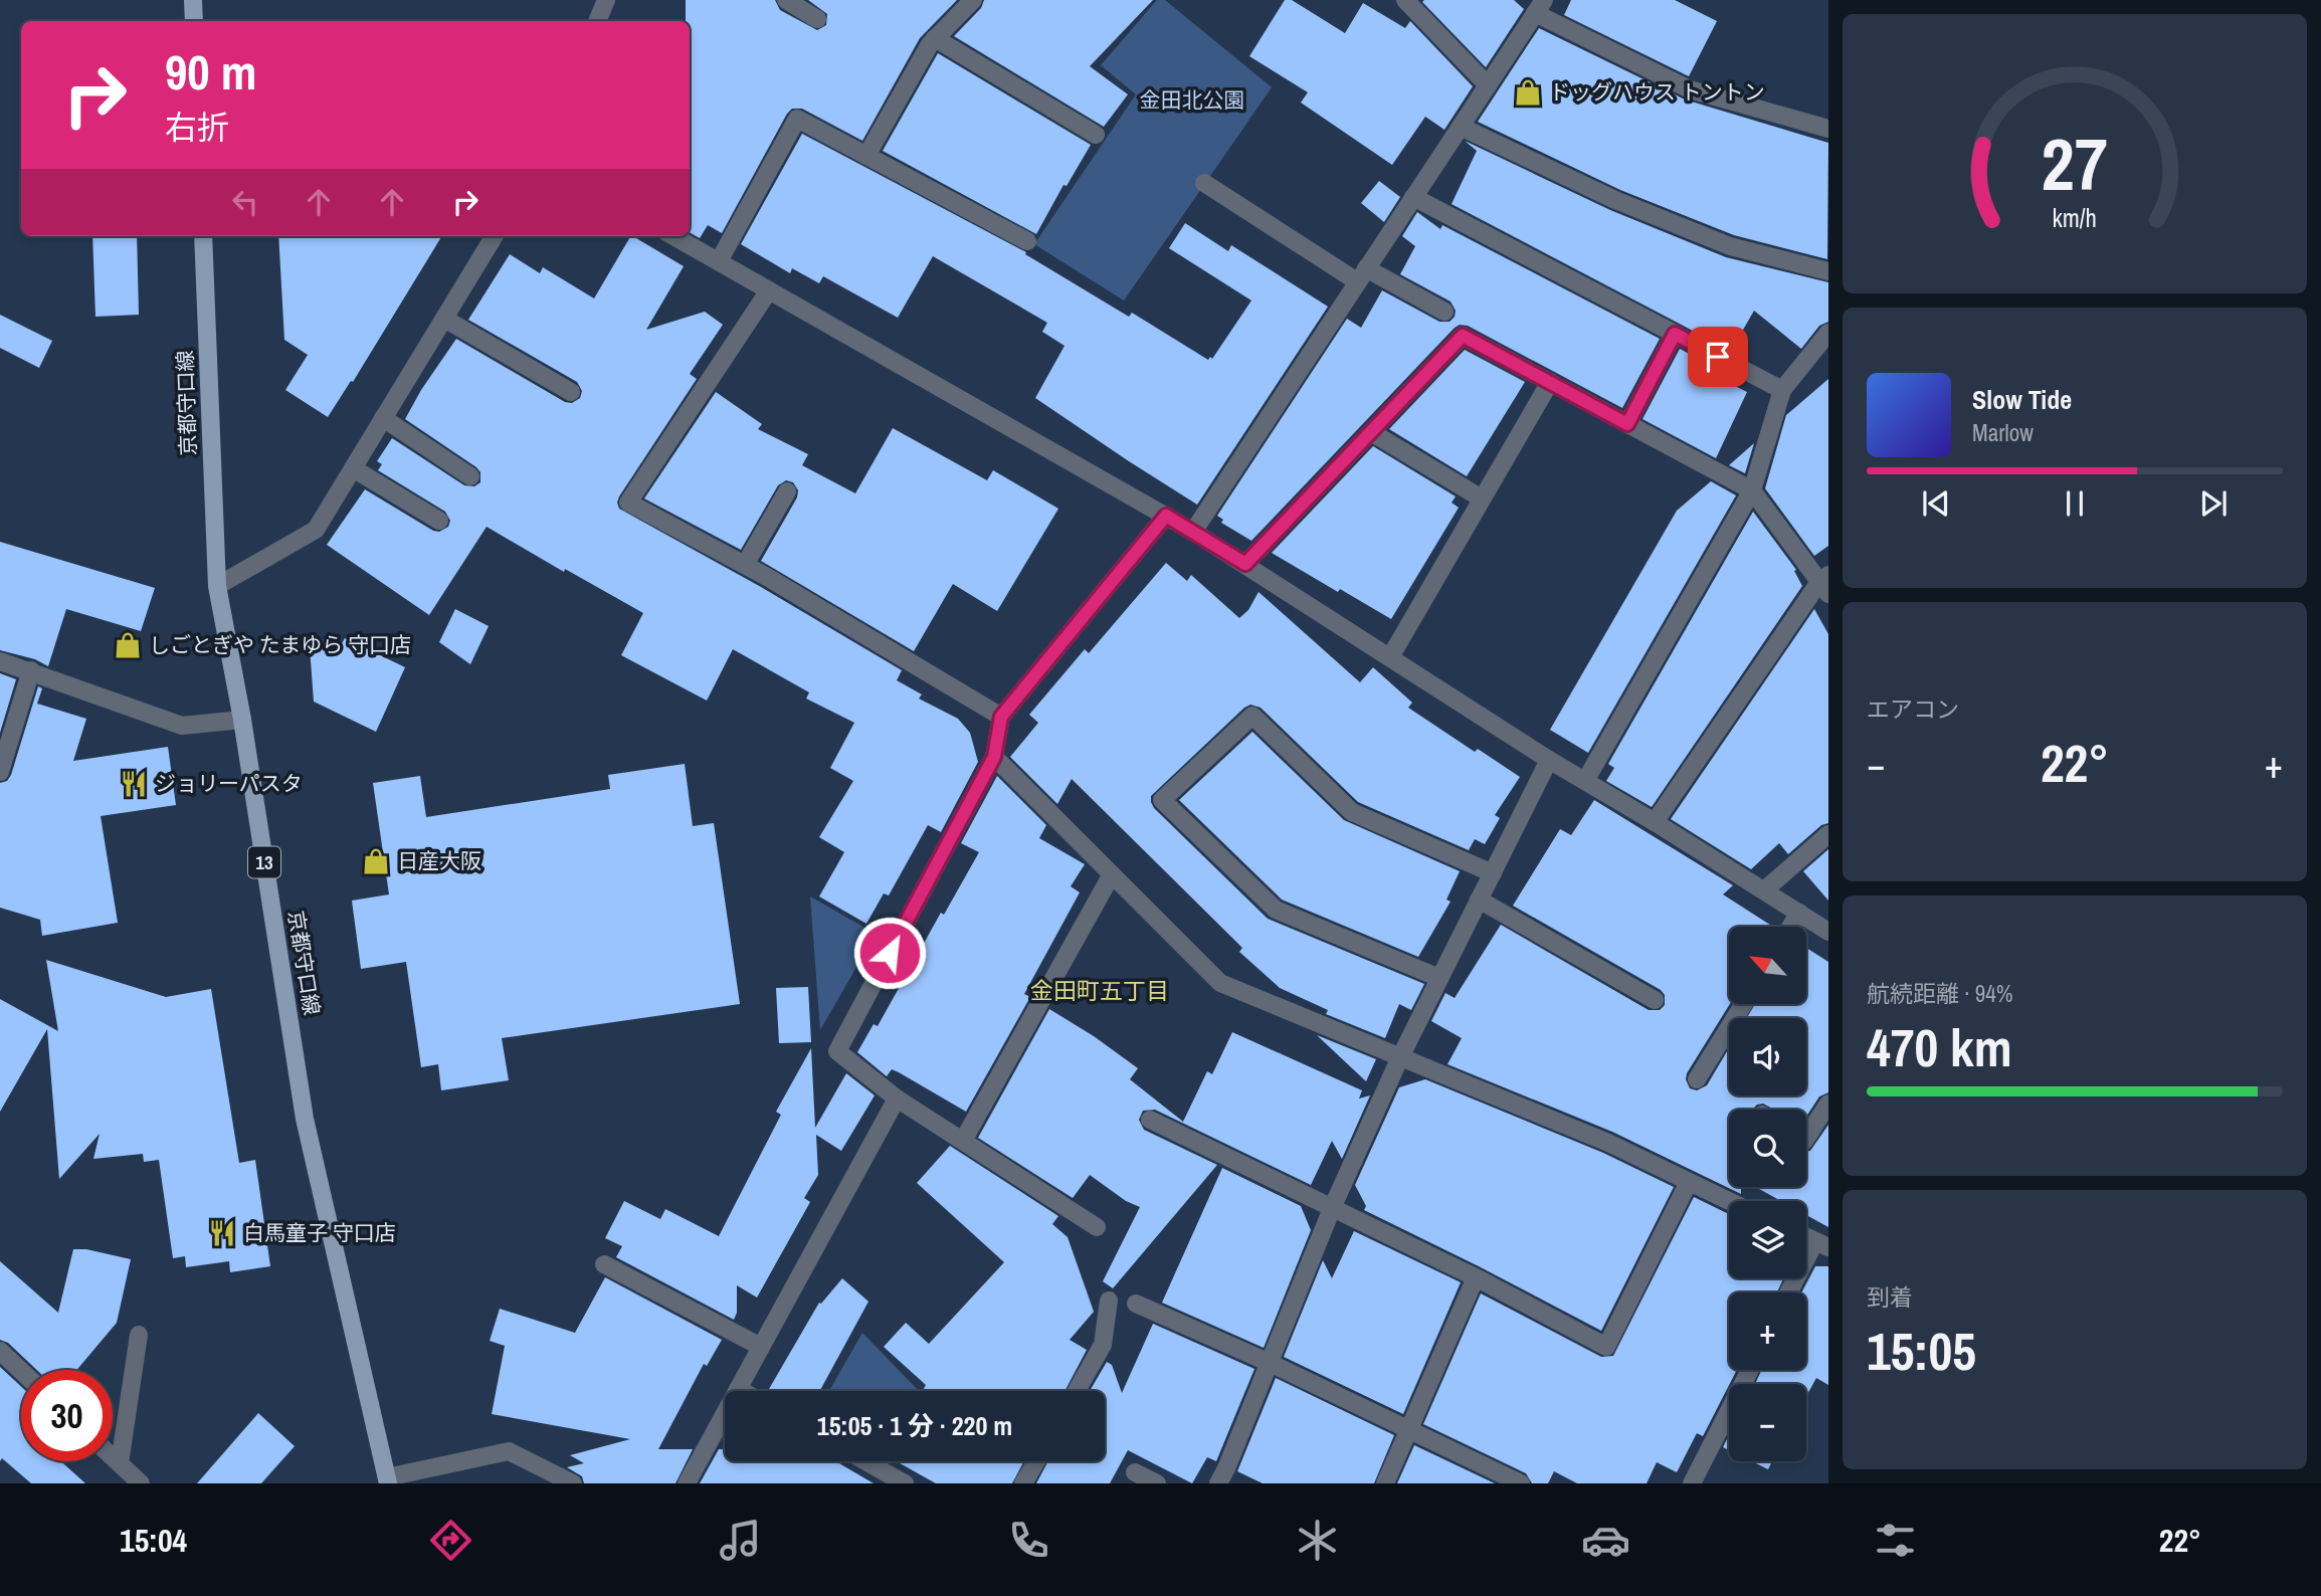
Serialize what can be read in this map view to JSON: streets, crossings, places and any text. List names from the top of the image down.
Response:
{
  "streets": {
    "main road": ["京都守口線", "13"]
  },
  "districts": ["金田町五丁目"],
  "parks": ["金田北公園"],
  "places": {
    "shop": ["ドッグハウス トントン", "しごとぎや たまゆら 守口店", "日産大阪"],
    "restaurant": ["ジョリーパスタ", "白馬童子 守口店"]
  },
  "north": "top left",
  "page": {
    "turn": ["90 m", "右折"],
    "song": ["Slow Tide", "Marlow"],
    "tile": [
      "エアコン",
      ["航続距離 · 94%", "470 km"],
      ["到着", "15:05"]
    ],
    "heat": ["−", "22°", "+"],
    "map_buttons": ["+", "−"],
    "limit": "30",
    "trip": "15:05 · 1 分 · 220 m",
    "tabs": ["15:04", "22°"],
    "gauge": ["27", "km/h"]
  }
}
